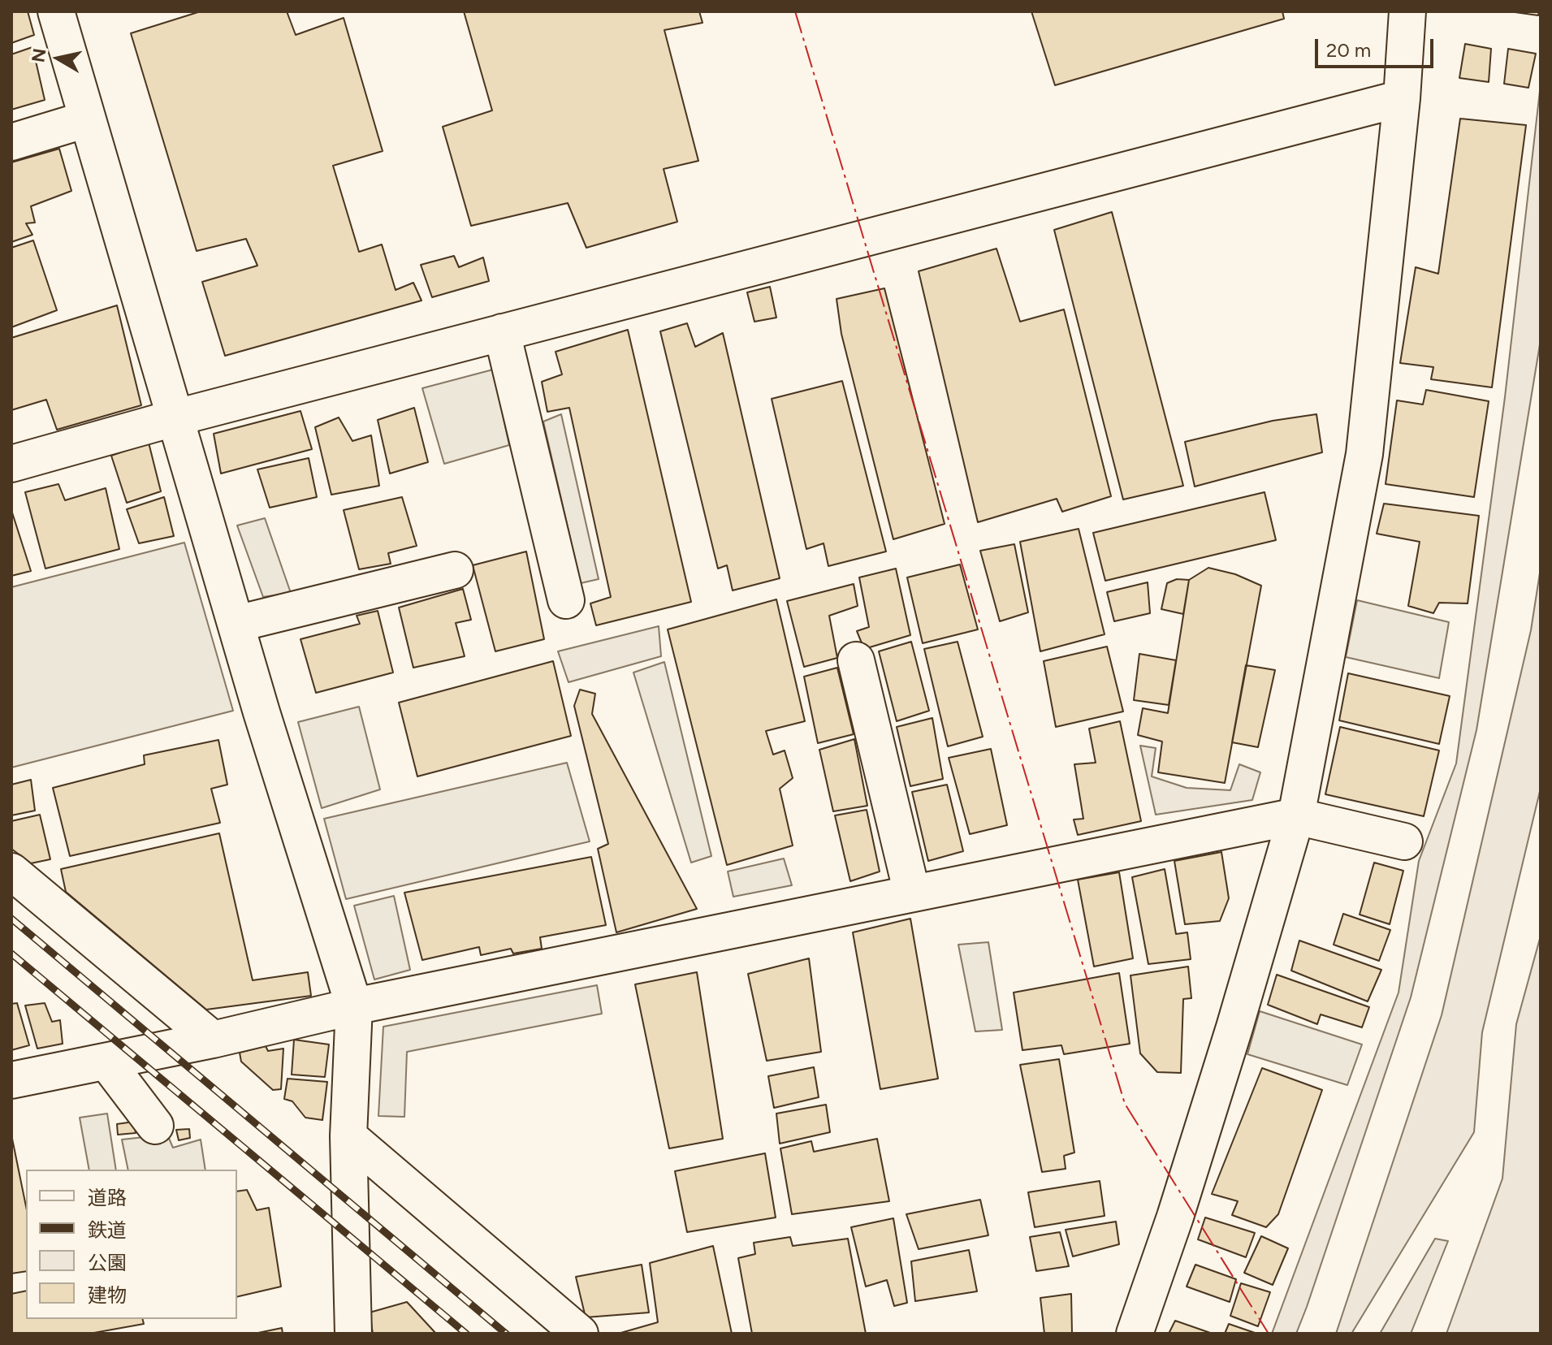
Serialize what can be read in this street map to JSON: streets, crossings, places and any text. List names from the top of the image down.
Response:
{
  "legend": [
    "道路",
    "鉄道",
    "公園",
    "建物"
  ],
  "scale_bar": "20 m",
  "north": "left"
}
